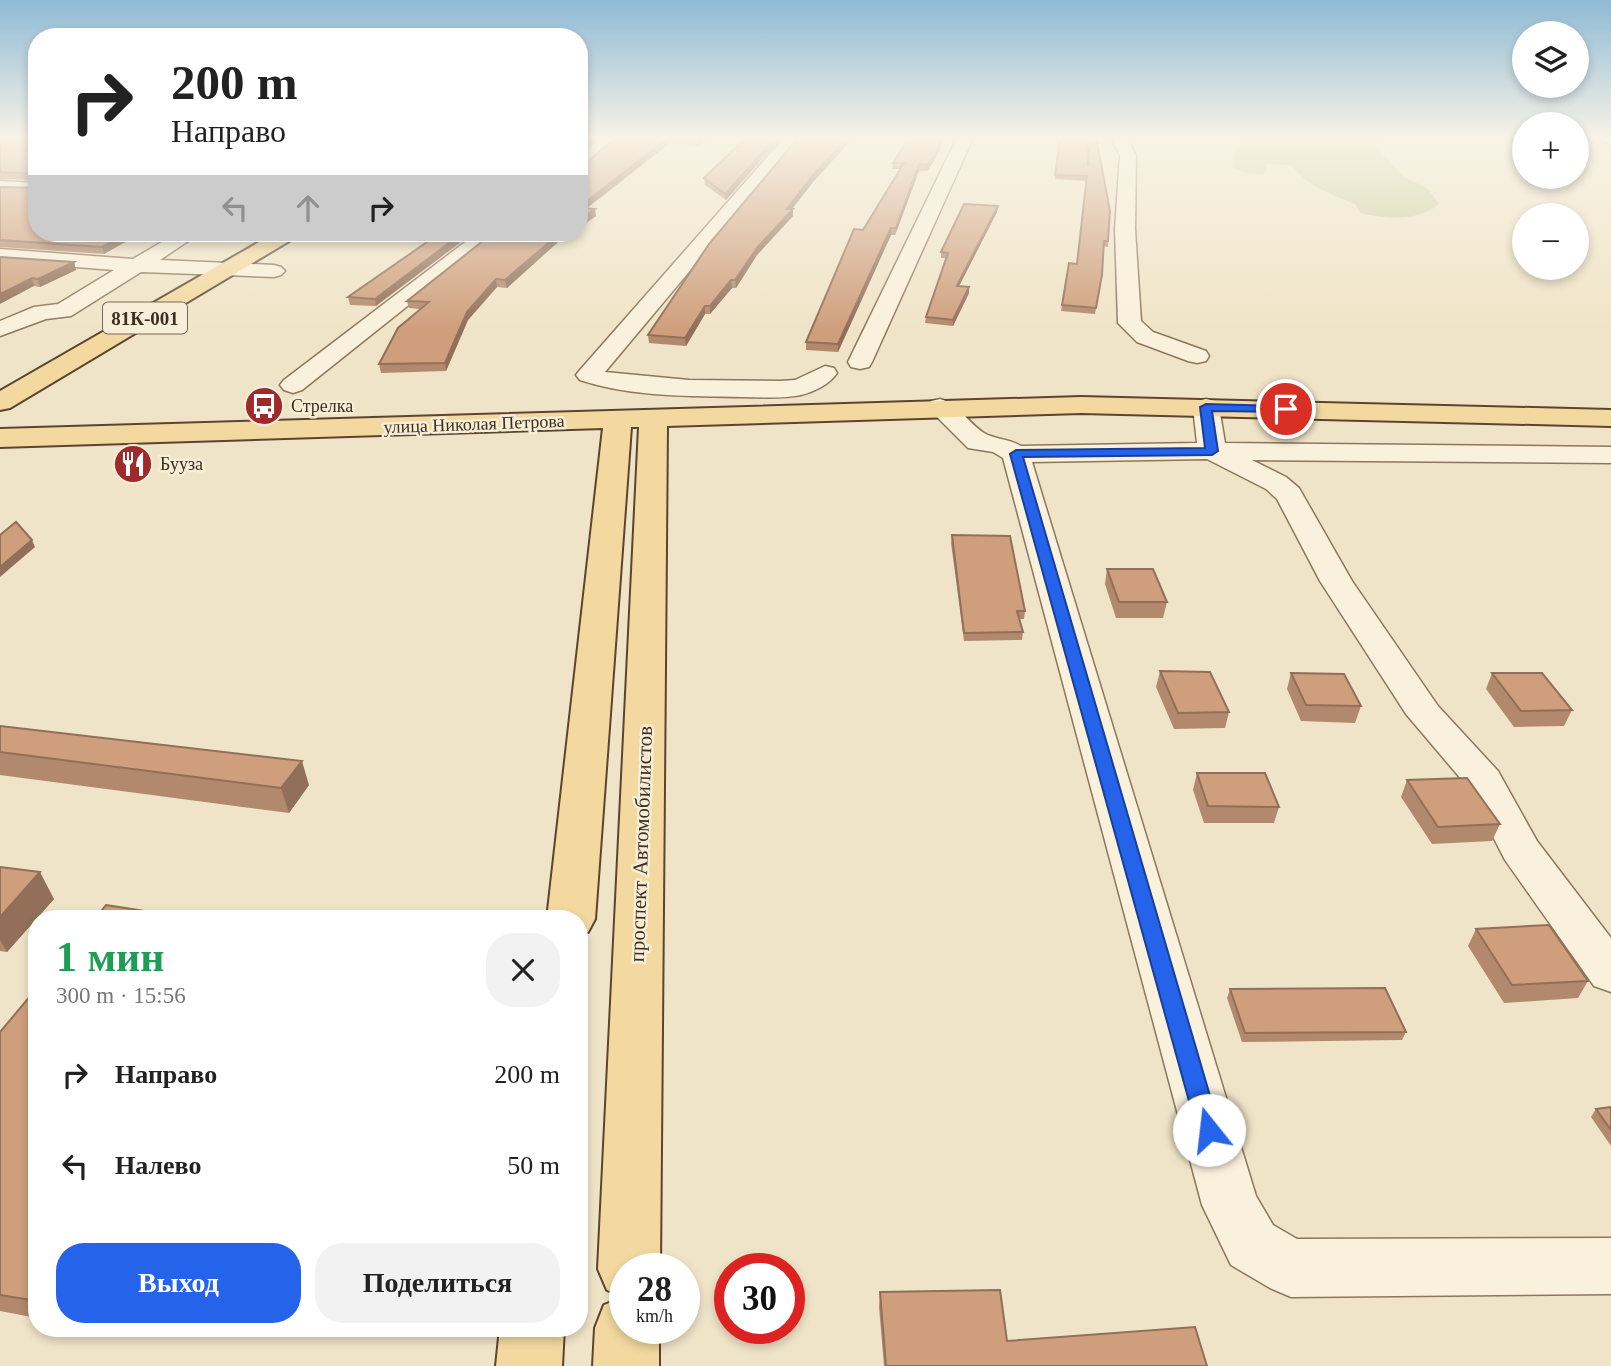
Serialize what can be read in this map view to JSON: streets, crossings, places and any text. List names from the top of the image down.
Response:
{
  "streets": {
    "main road": ["81К-001", "улица Николая Петрова", "проспект Автомобилистов"]
  },
  "crossings": [
    ["улица Николая Петрова", "проспект Автомобилистов"]
  ],
  "places": {
    "bus stop": ["Стрелка"],
    "restaurant": ["Бууза"]
  },
  "page": {
    "map_buttons": ["+", "−"],
    "turn": ["200 m", "Направо"],
    "heading": ["1 мин", "300 m · 15:56"],
    "list": [
      {
        "name": "Направо",
        "value": "200 m"
      },
      {
        "name": "Налево",
        "value": "50 m"
      }
    ],
    "buttons": ["Выход", "Поделиться"],
    "speed": "28 km/h",
    "limit": "30"
  }
}
